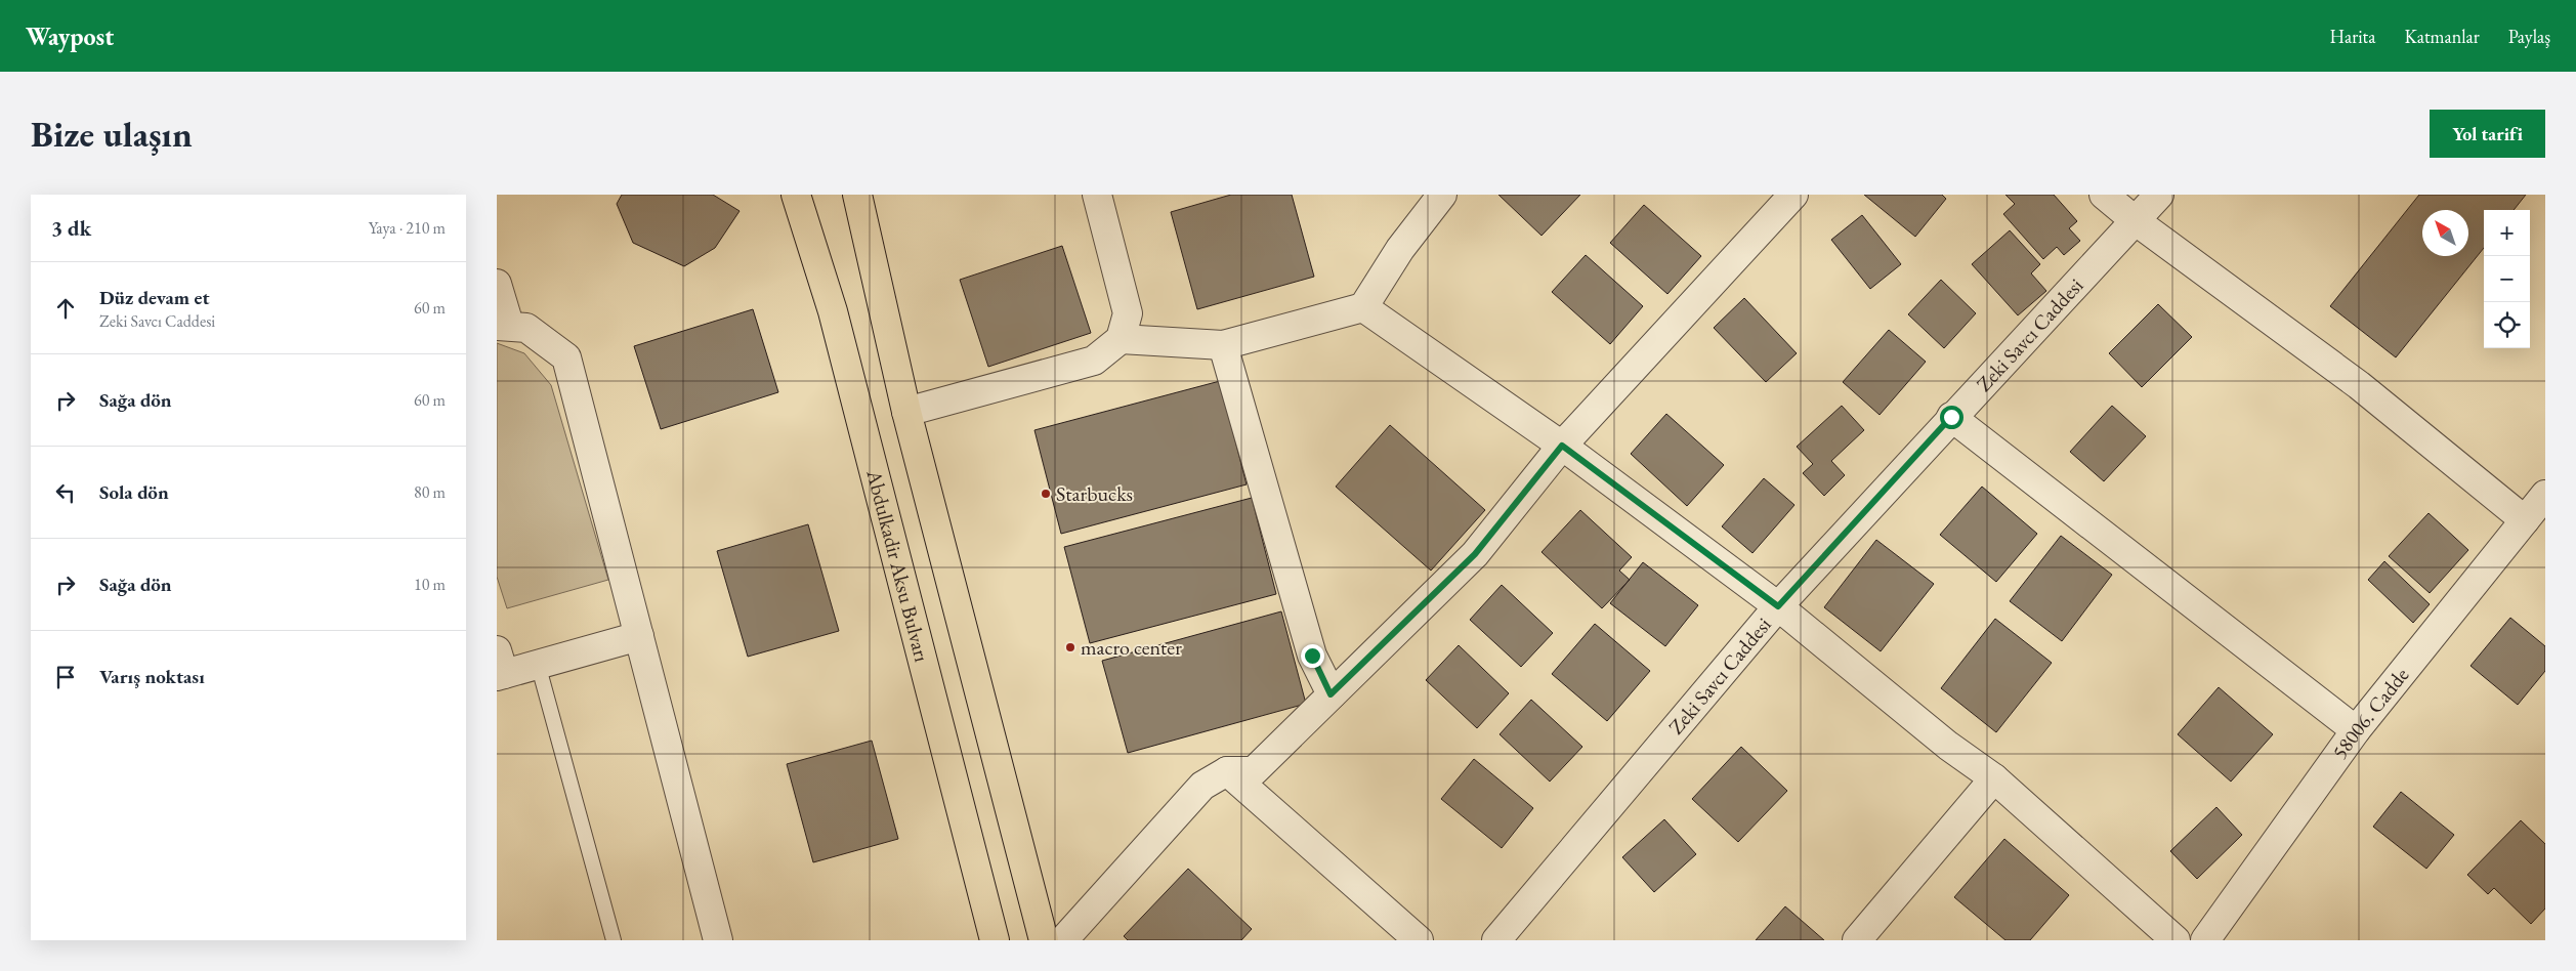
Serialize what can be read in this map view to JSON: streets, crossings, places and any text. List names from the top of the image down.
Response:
{
  "streets": {
    "main road": ["Abdulkadir Aksu Bulvarı"],
    "street": ["Zeki Savcı Caddesi", "58006. Cadde"]
  },
  "places": ["Starbucks", "macro center"],
  "north": "top left",
  "page": {
    "header": "Waypost",
    "nav": ["Harita", "Katmanlar", "Paylaş"],
    "buttons": "Yol tarifi",
    "title": "Bize ulaşın",
    "heading": ["3 dk", "Yaya · 210 m"],
    "map_buttons": ["+", "−"],
    "list": [
      ["Düz devam et", "Zeki Savcı Caddesi", "60 m"],
      ["Sağa dön", "60 m"],
      ["Sola dön", "80 m"],
      ["Sağa dön", "10 m"],
      "Varış noktası"
    ]
  }
}
